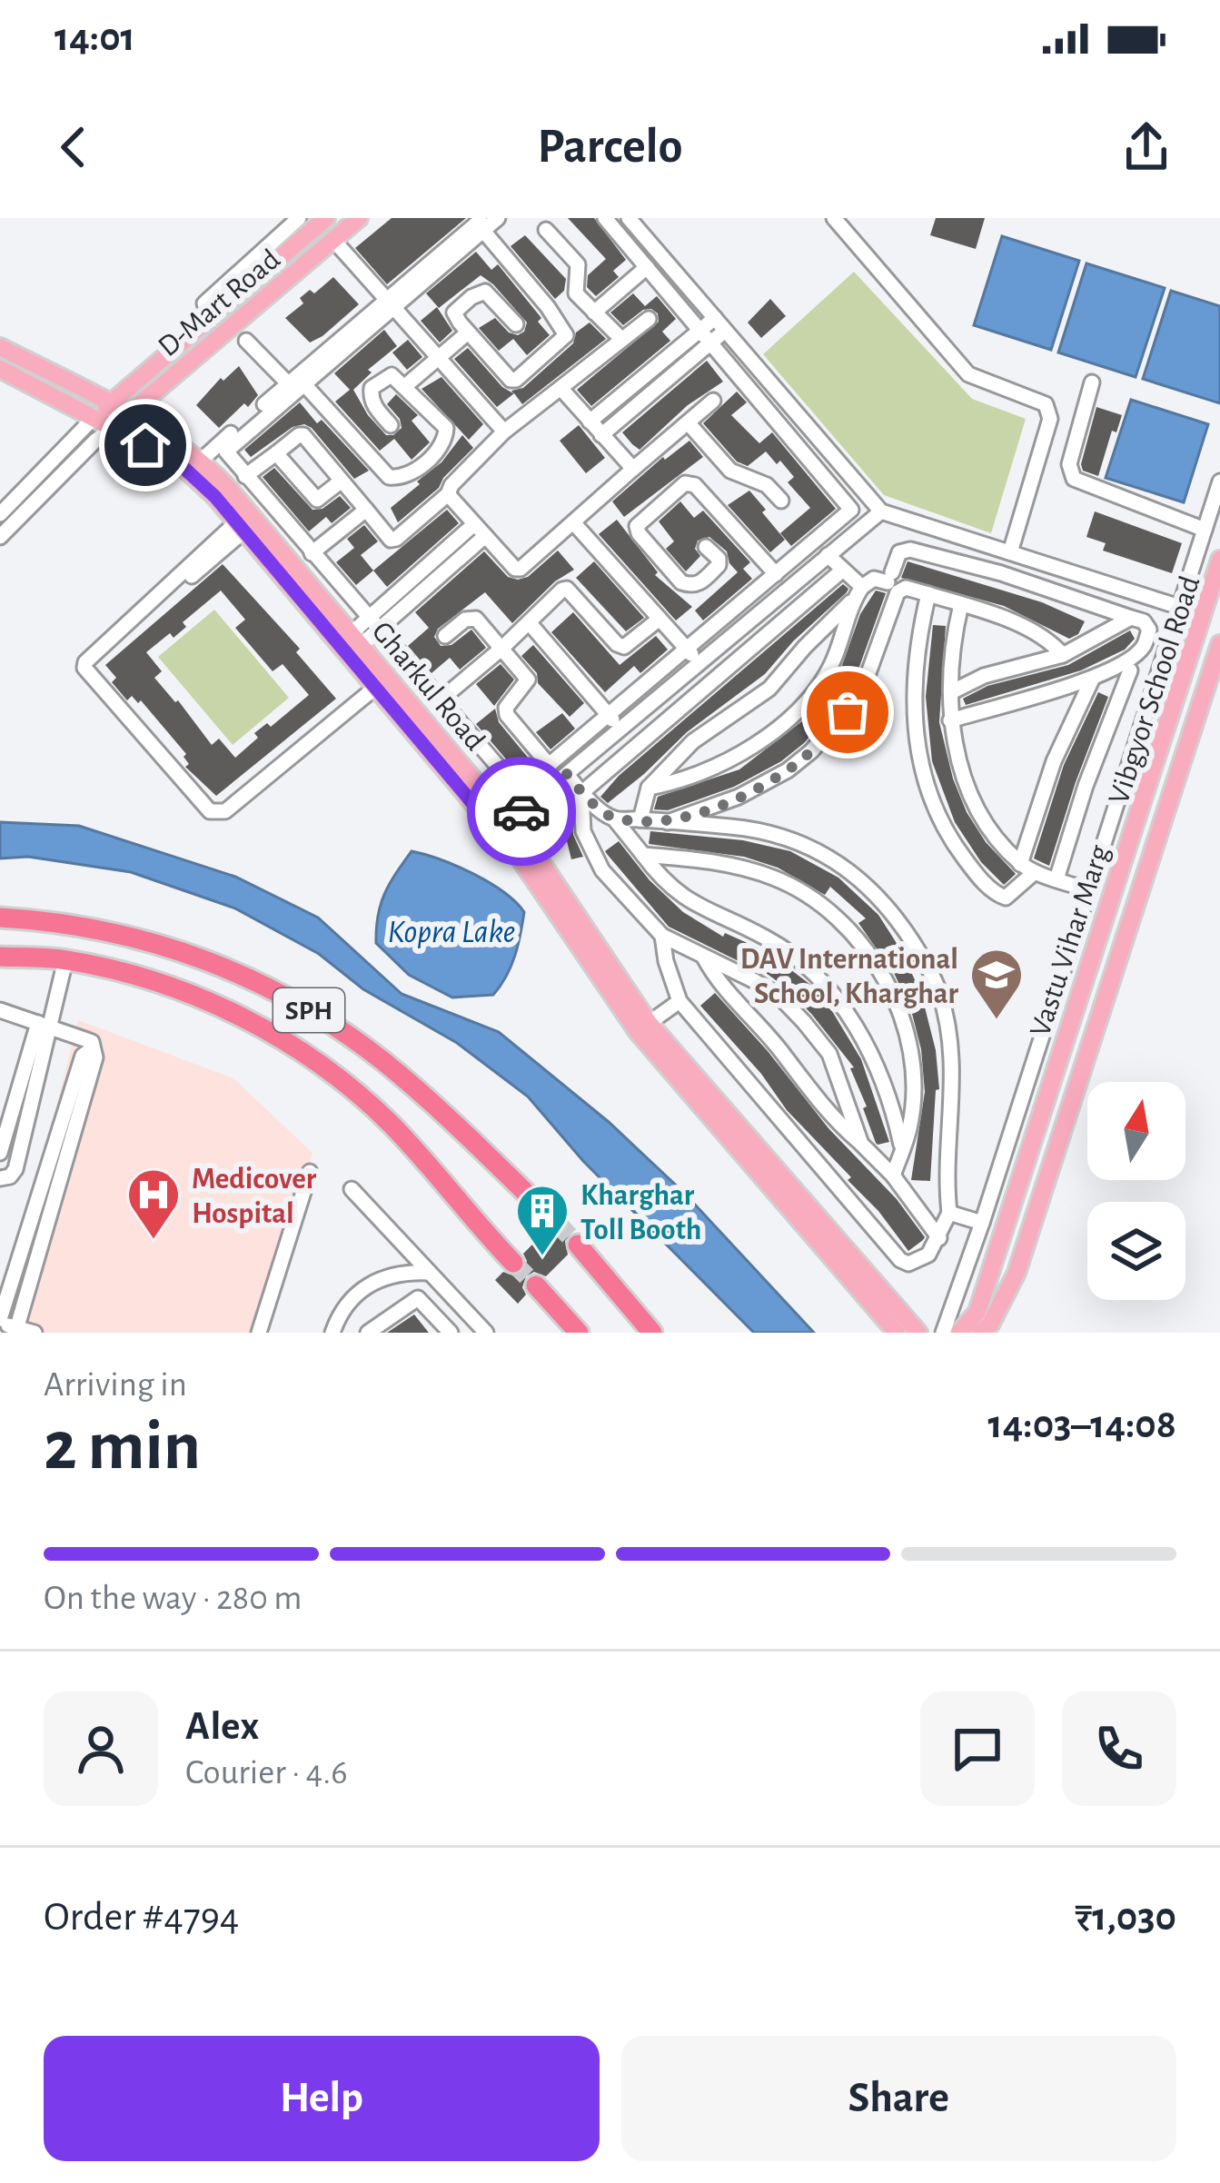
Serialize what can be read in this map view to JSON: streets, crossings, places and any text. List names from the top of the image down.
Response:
{
  "streets": {
    "highway": ["SPH"],
    "main road": ["D-Mart Road", "Gharkul Road", "Vastu Vihar Marg"],
    "street": ["Vibgyor School Road"]
  },
  "crossings": [
    ["D-Mart Road", "Gharkul Road"]
  ],
  "water": ["Kopra Lake"],
  "places": {
    "school or university": ["DAV International School, Kharghar"],
    "hospital": ["Medicover Hospital"],
    "building": ["Kharghar Toll Booth"]
  },
  "north": "top",
  "page": {
    "status": "14:01",
    "header": "Parcelo",
    "heading": ["2 min", "Arriving in", "14:03–14:08"],
    "panel": [
      "Alex",
      "Courier · 4.6",
      "Order #4794",
      "₹1,030"
    ],
    "bar": "On the way · 280 m",
    "buttons": ["Help", "Share"]
  }
}
